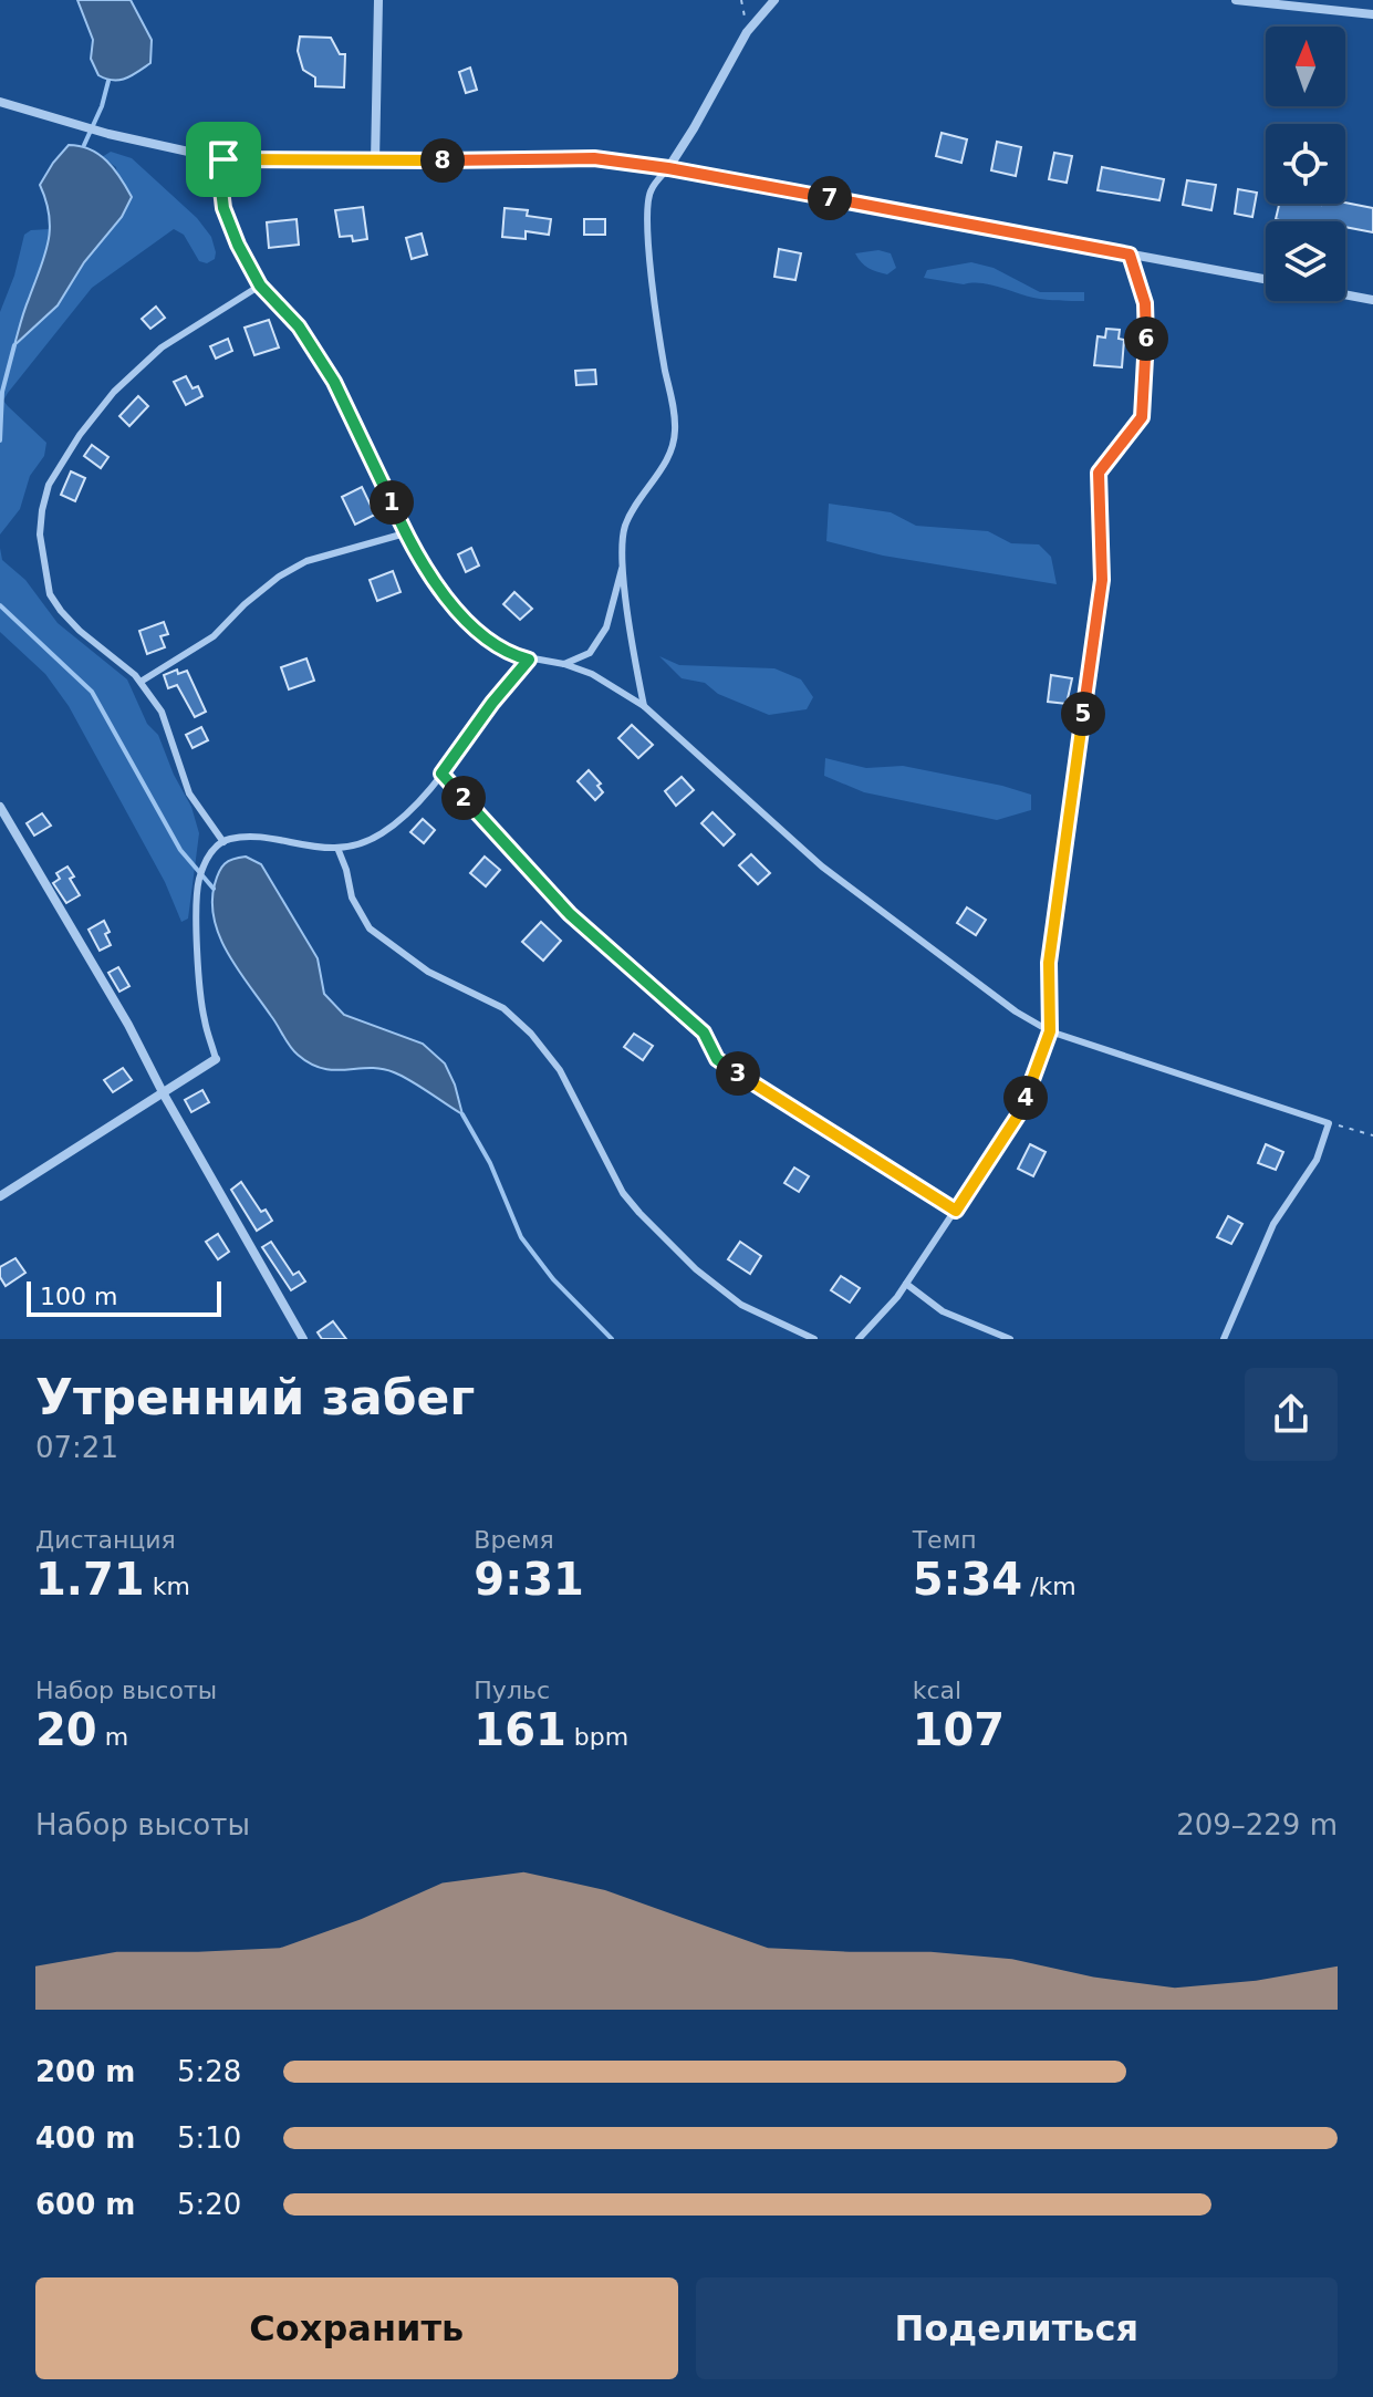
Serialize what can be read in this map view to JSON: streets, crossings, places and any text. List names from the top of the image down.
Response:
{
  "scale_bar": "100 m",
  "north": "top",
  "page": {
    "pins": [
      "8",
      "7",
      "6",
      "1",
      "5",
      "2",
      "3",
      "4"
    ],
    "scale": "100 m",
    "heading": ["Утренний забег", "07:21"],
    "stats": [
      ["Дистанция", "1.71 km"],
      ["Время", "9:31"],
      ["Темп", "5:34 /km"],
      ["Набор высоты", "20 m"],
      ["Пульс", "161 bpm"],
      ["kcal", "107"]
    ],
    "chart": ["Набор высоты", "209–229 m"],
    "list": [
      {
        "name": "200 m",
        "note": "5:28"
      },
      {
        "name": "400 m",
        "note": "5:10"
      },
      {
        "name": "600 m",
        "note": "5:20"
      }
    ],
    "buttons": ["Сохранить", "Поделиться"]
  }
}
